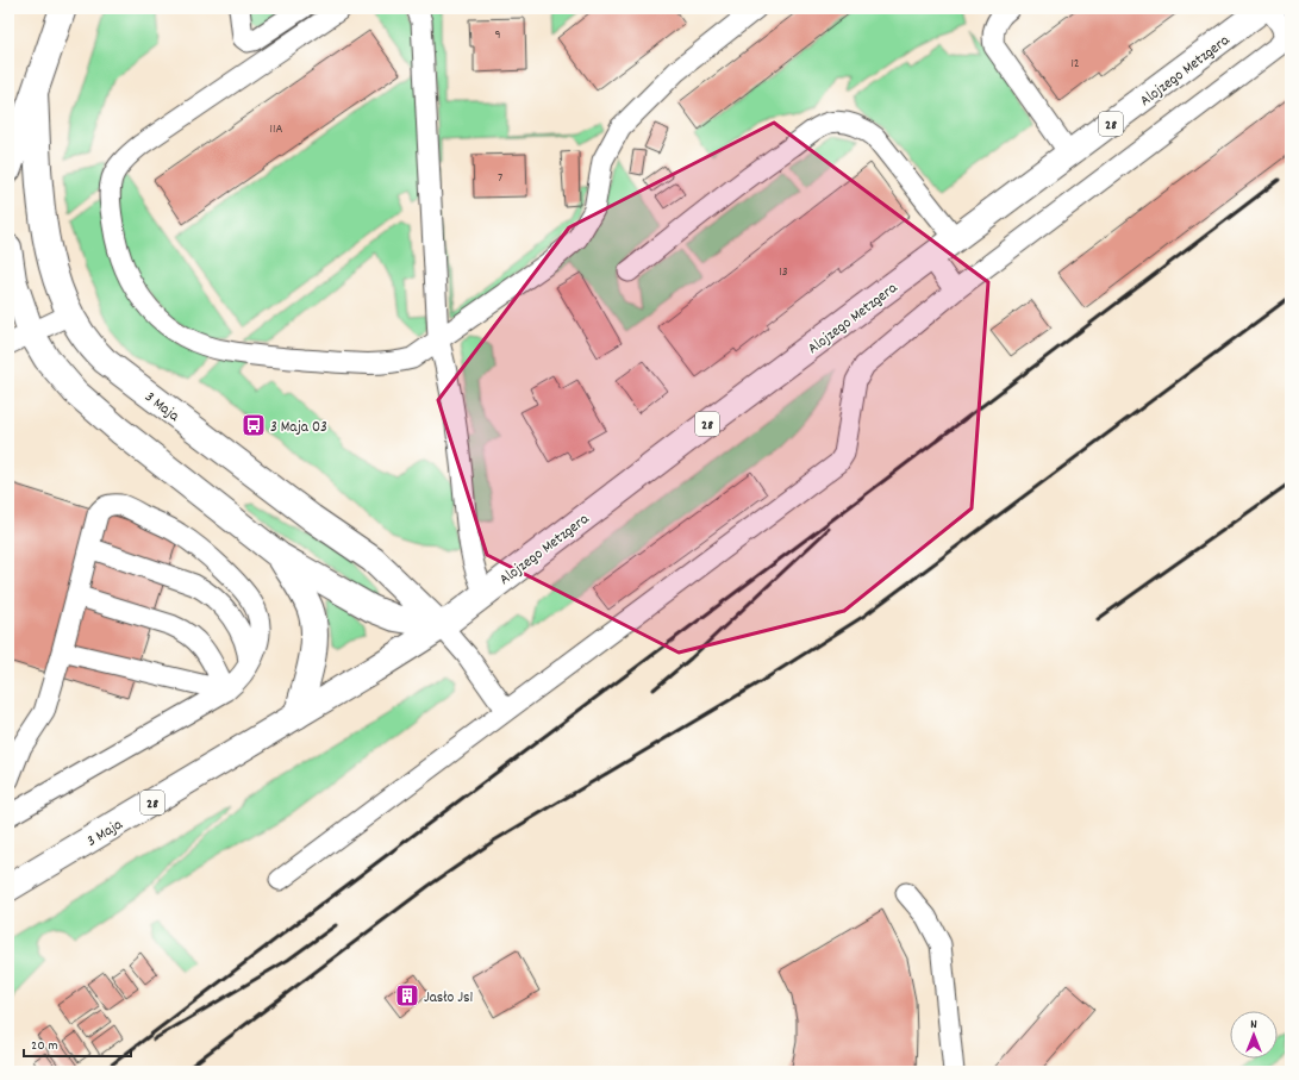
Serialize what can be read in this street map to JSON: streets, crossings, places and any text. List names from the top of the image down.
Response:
{
  "streets": {
    "street": ["Alojzego Metzgera", "28", "3 Maja"]
  },
  "crossings": [
    ["Alojzego Metzgera", "3 Maja"]
  ],
  "places": {
    "bus stop": ["3 Maja 03"],
    "building": ["Jasło Js1"]
  },
  "house_numbers": [
    "9",
    "12",
    "11A",
    "7",
    "13"
  ],
  "scale_bar": "20 m",
  "north": "top"
}
